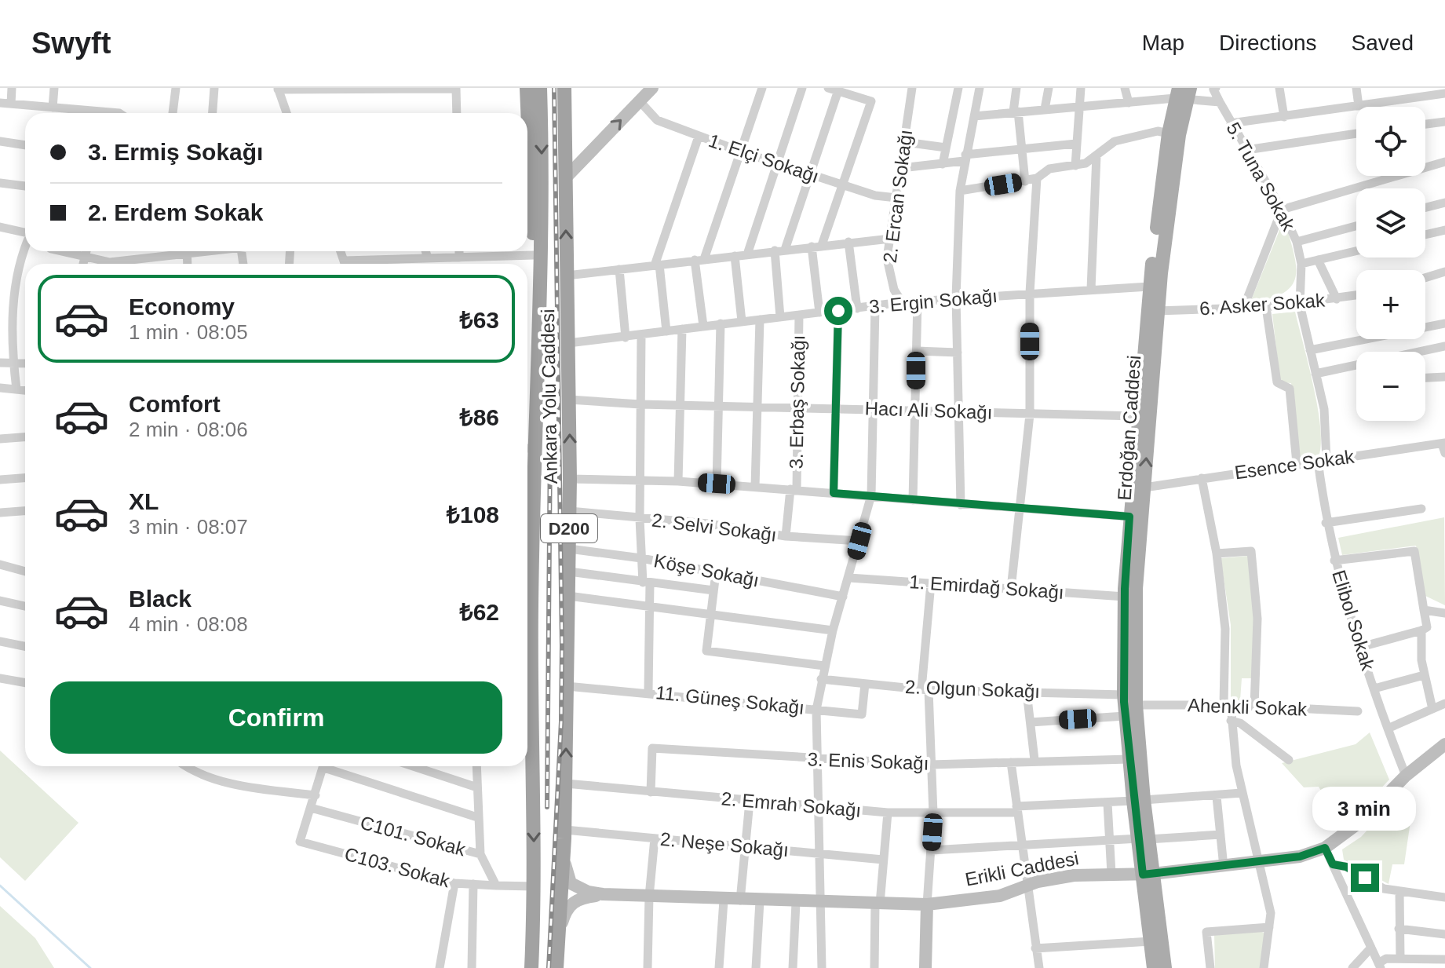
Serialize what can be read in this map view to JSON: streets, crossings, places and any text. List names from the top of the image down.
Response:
{
  "streets": {
    "highway": ["Ankara Yolu Caddesi", "D200"],
    "main road": ["Erdoğan Caddesi", "Erikli Caddesi"],
    "street": [
      "1. Elçi Sokağı",
      "5. Tuna Sokak",
      "2. Ercan Sokağı",
      "3. Ergin Sokağı",
      "6. Asker Sokak",
      "3. Erbaş Sokağı",
      "Hacı Ali Sokağı",
      "Esence Sokak",
      "2. Selvi Sokağı",
      "Köşe Sokağı",
      "1. Emirdağ Sokağı",
      "Elibol Sokak",
      "2. Olgun Sokağı",
      "11. Güneş Sokağı",
      "Ahenkli Sokak",
      "3. Enis Sokağı",
      "2. Emrah Sokağı",
      "C101. Sokak",
      "2. Neşe Sokağı",
      "C103. Sokak"
    ]
  },
  "crossings": [
    ["1. Elçi Sokağı", "2. Ercan Sokağı"],
    ["5. Tuna Sokak", "6. Asker Sokak"],
    ["5. Tuna Sokak", "Elibol Sokak"],
    ["2. Ercan Sokağı", "3. Ergin Sokağı"],
    ["3. Ergin Sokağı", "Ankara Yolu Caddesi"],
    ["3. Ergin Sokağı", "3. Erbaş Sokağı"],
    ["3. Ergin Sokağı", "Erdoğan Caddesi"],
    ["6. Asker Sokak", "Erdoğan Caddesi"],
    ["6. Asker Sokak", "Elibol Sokak"],
    ["Ankara Yolu Caddesi", "Hacı Ali Sokağı"],
    ["Ankara Yolu Caddesi", "2. Selvi Sokağı"],
    ["Ankara Yolu Caddesi", "Köşe Sokağı"],
    ["Ankara Yolu Caddesi", "11. Güneş Sokağı"],
    ["Ankara Yolu Caddesi", "2. Emrah Sokağı"],
    ["Ankara Yolu Caddesi", "2. Neşe Sokağı"],
    ["3. Erbaş Sokağı", "Hacı Ali Sokağı"],
    ["3. Erbaş Sokağı", "2. Selvi Sokağı"],
    ["Hacı Ali Sokağı", "Erdoğan Caddesi"],
    ["Erdoğan Caddesi", "Esence Sokak"],
    ["Erdoğan Caddesi", "1. Emirdağ Sokağı"],
    ["Erdoğan Caddesi", "2. Olgun Sokağı"],
    ["Erdoğan Caddesi", "Ahenkli Sokak"],
    ["Erdoğan Caddesi", "3. Enis Sokağı"],
    ["Erdoğan Caddesi", "2. Emrah Sokağı"],
    ["Erdoğan Caddesi", "Erikli Caddesi"],
    ["Esence Sokak", "Elibol Sokak"],
    ["Elibol Sokak", "Erikli Caddesi"],
    ["2. Olgun Sokağı", "11. Güneş Sokağı"],
    ["3. Enis Sokağı", "2. Emrah Sokağı"],
    ["C101. Sokak", "C103. Sokak"]
  ],
  "page": {
    "header": "Swyft",
    "nav": ["Map", "Directions", "Saved"],
    "map_buttons": ["+", "−"],
    "banner": ["3. Ermiş Sokağı", "2. Erdem Sokak"],
    "list": [
      {
        "name": "Economy",
        "note": "1 min · 08:05",
        "value": "₺63"
      },
      {
        "name": "Comfort",
        "note": "2 min · 08:06",
        "value": "₺86"
      },
      {
        "name": "XL",
        "note": "3 min · 08:07",
        "value": "₺108"
      },
      {
        "name": "Black",
        "note": "4 min · 08:08",
        "value": "₺62"
      }
    ],
    "buttons": "Confirm",
    "bubble": "3 min"
  }
}
